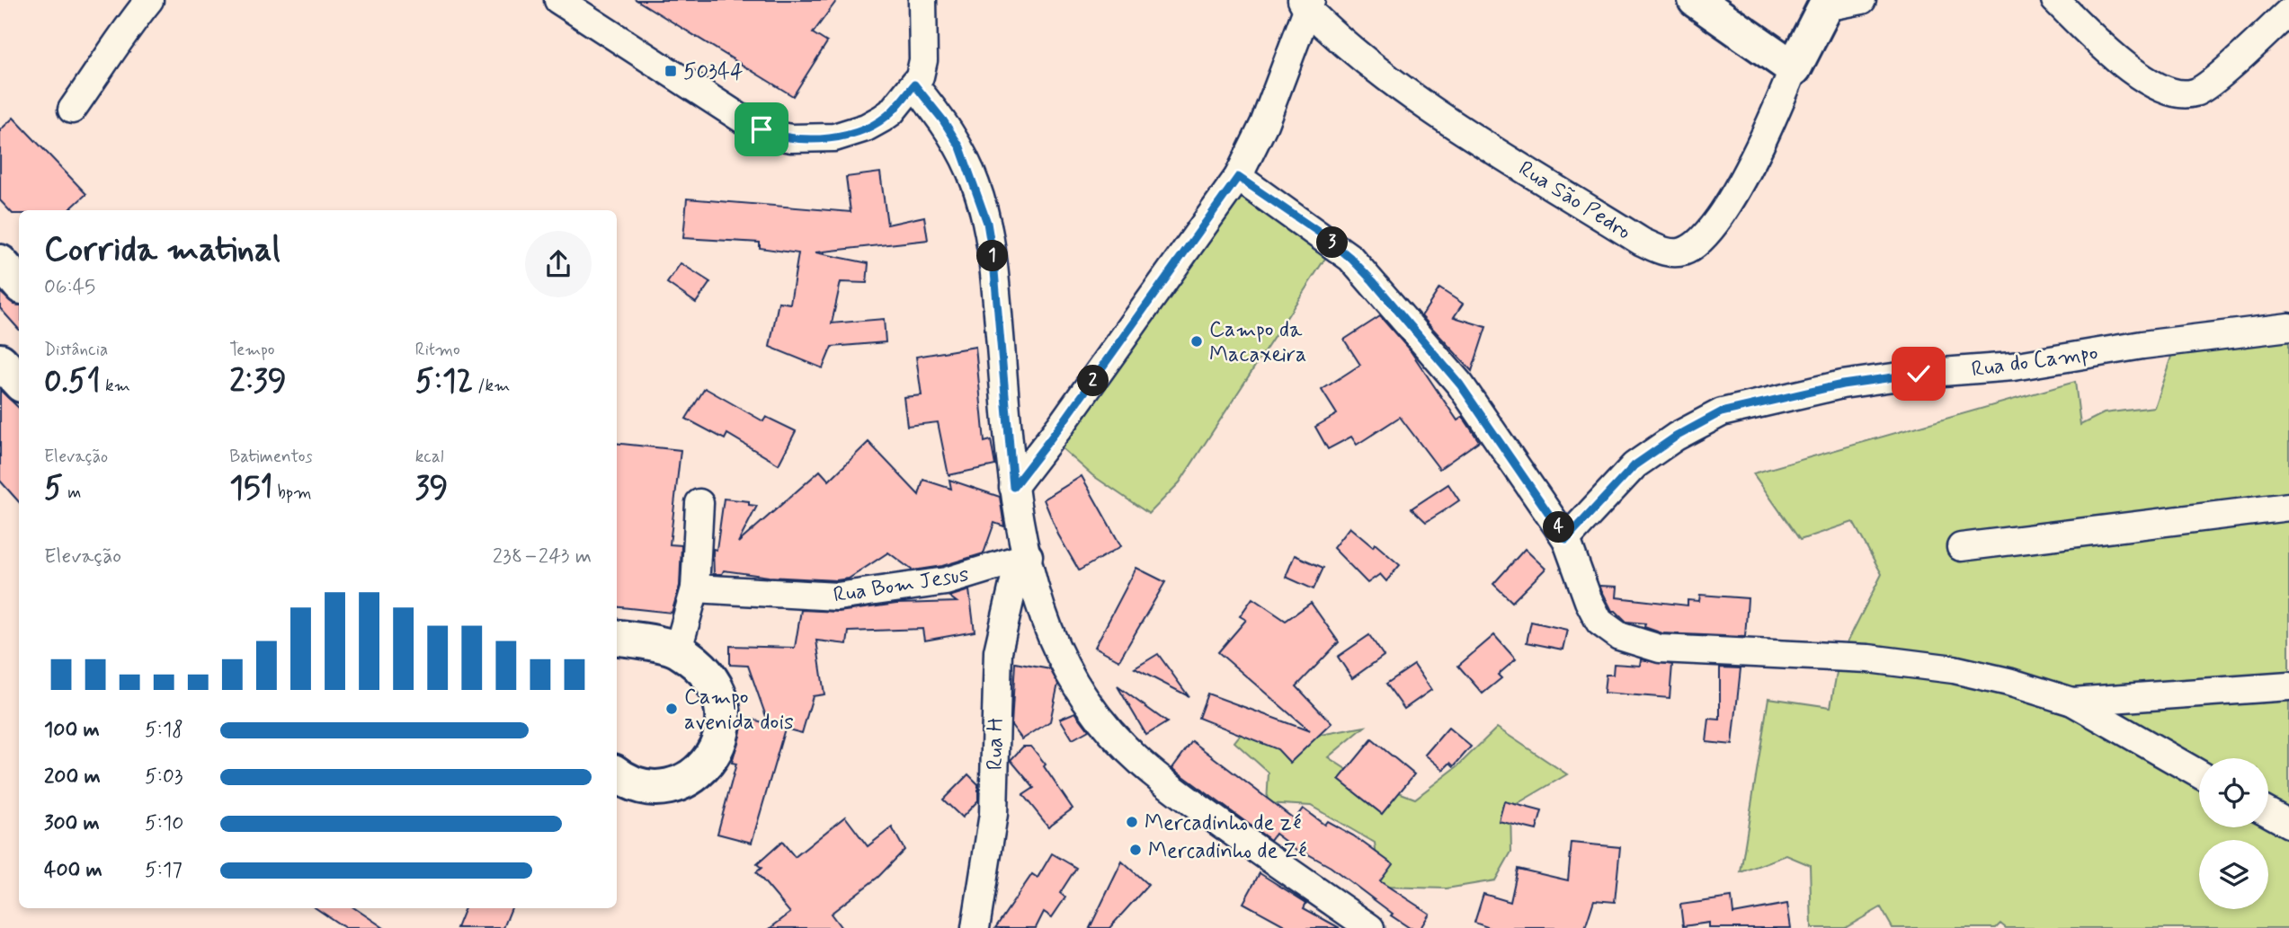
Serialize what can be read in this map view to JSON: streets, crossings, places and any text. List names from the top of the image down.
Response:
{
  "streets": {
    "street": [
      "Rua São Pedro",
      "Rua do Campo",
      "Rua Bom Jesus",
      "Rua H"
    ]
  },
  "crossings": [
    ["Rua Bom Jesus", "Rua H"]
  ],
  "places": {
    "transit": ["50344"],
    "other": [
      "Campo da Macaxeira",
      "Campo avenida dois",
      "Mercadinho de zé",
      "Mercadinho de Zé"
    ]
  },
  "page": {
    "heading": ["Corrida matinal", "06:45"],
    "pins": [
      "3",
      "1",
      "2",
      "4"
    ],
    "stats": [
      ["Distância", "0.51 km"],
      ["Tempo", "2:39"],
      ["Ritmo", "5:12 /km"],
      ["Elevação", "5 m"],
      ["Batimentos", "151 bpm"],
      ["kcal", "39"]
    ],
    "chart": ["Elevação", "238–243 m"],
    "list": [
      {
        "name": "100 m",
        "note": "5:18"
      },
      {
        "name": "200 m",
        "note": "5:03"
      },
      {
        "name": "300 m",
        "note": "5:10"
      },
      {
        "name": "400 m",
        "note": "5:17"
      }
    ]
  }
}
